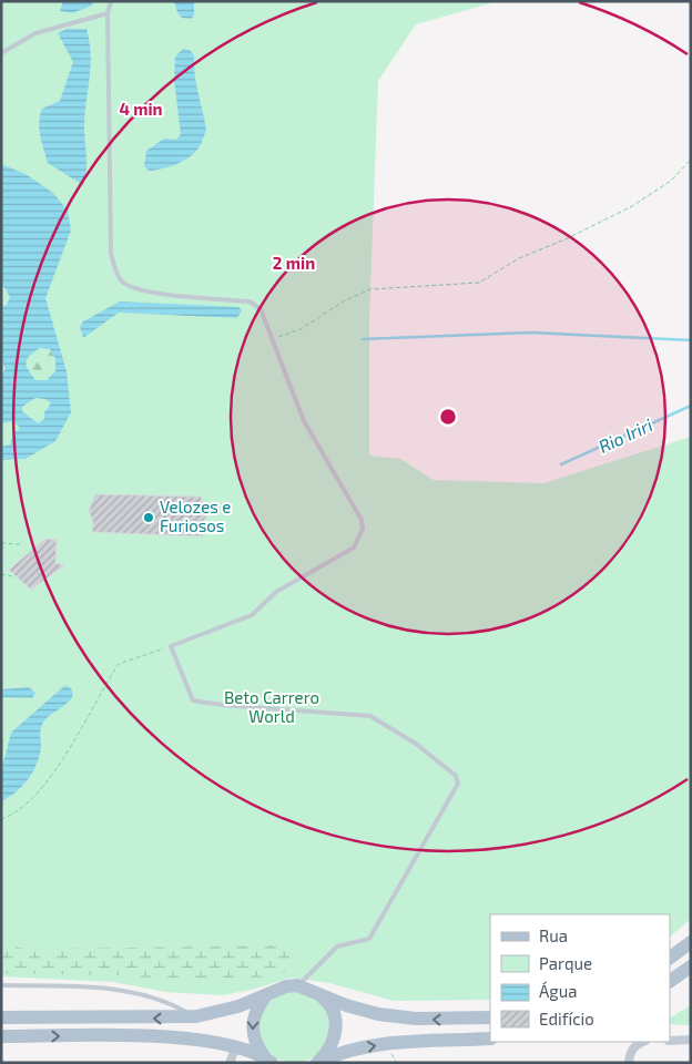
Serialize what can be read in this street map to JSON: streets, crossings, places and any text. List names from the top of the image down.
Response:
{
  "water": ["Rio Iriri"],
  "parks": ["Beto Carrero World"],
  "places": ["Velozes e Furiosos"],
  "legend": [
    "Rua",
    "Parque",
    "Água",
    "Edifício"
  ],
  "rings": ["4 min", "2 min"]
}
